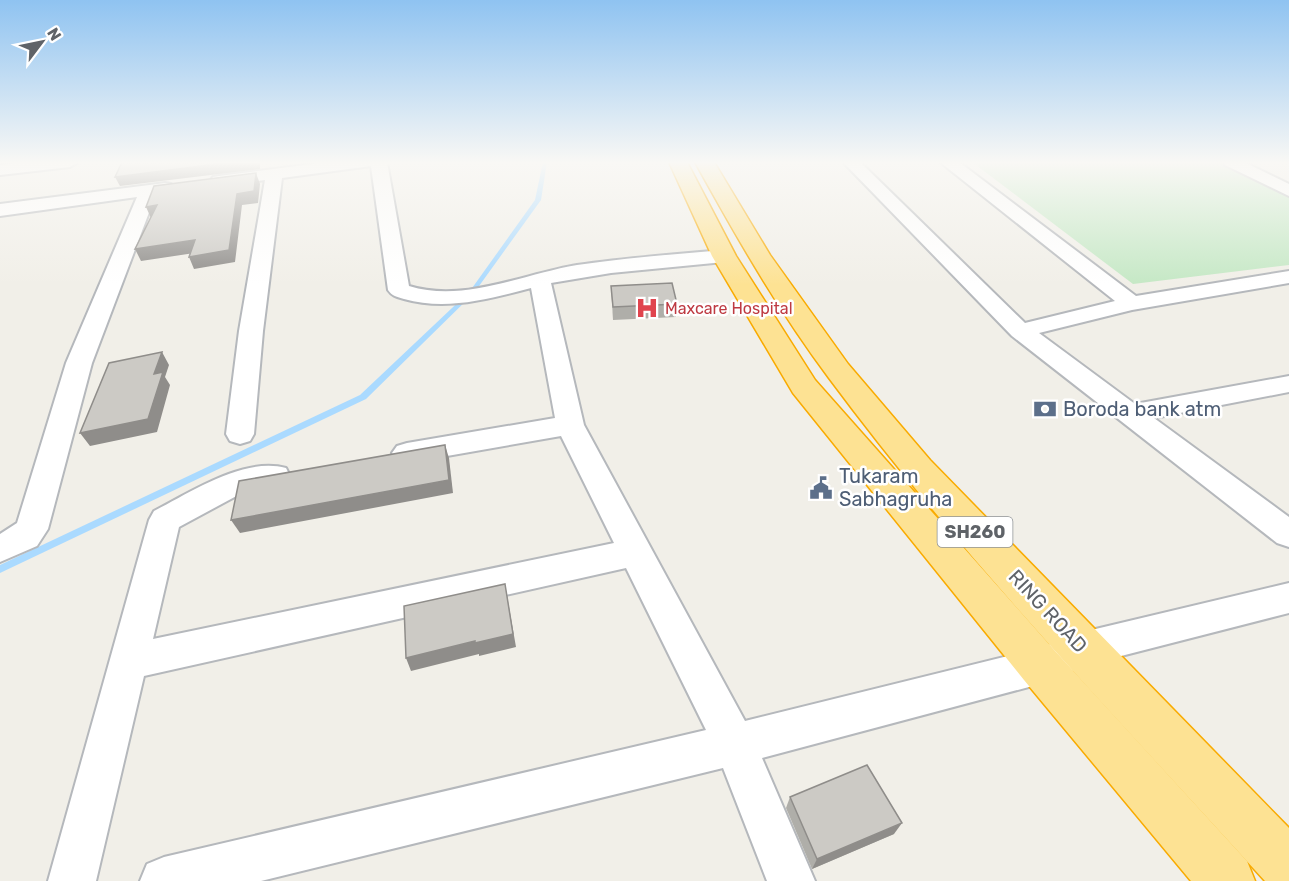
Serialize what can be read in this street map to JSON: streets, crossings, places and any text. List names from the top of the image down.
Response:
{
  "streets": {
    "highway": ["SH260", "RING ROAD"]
  },
  "places": {
    "hospital": ["Maxcare Hospital"],
    "bank": ["Boroda bank atm"],
    "public building": ["Tukaram Sabhagruha"]
  },
  "north": "top right"
}
